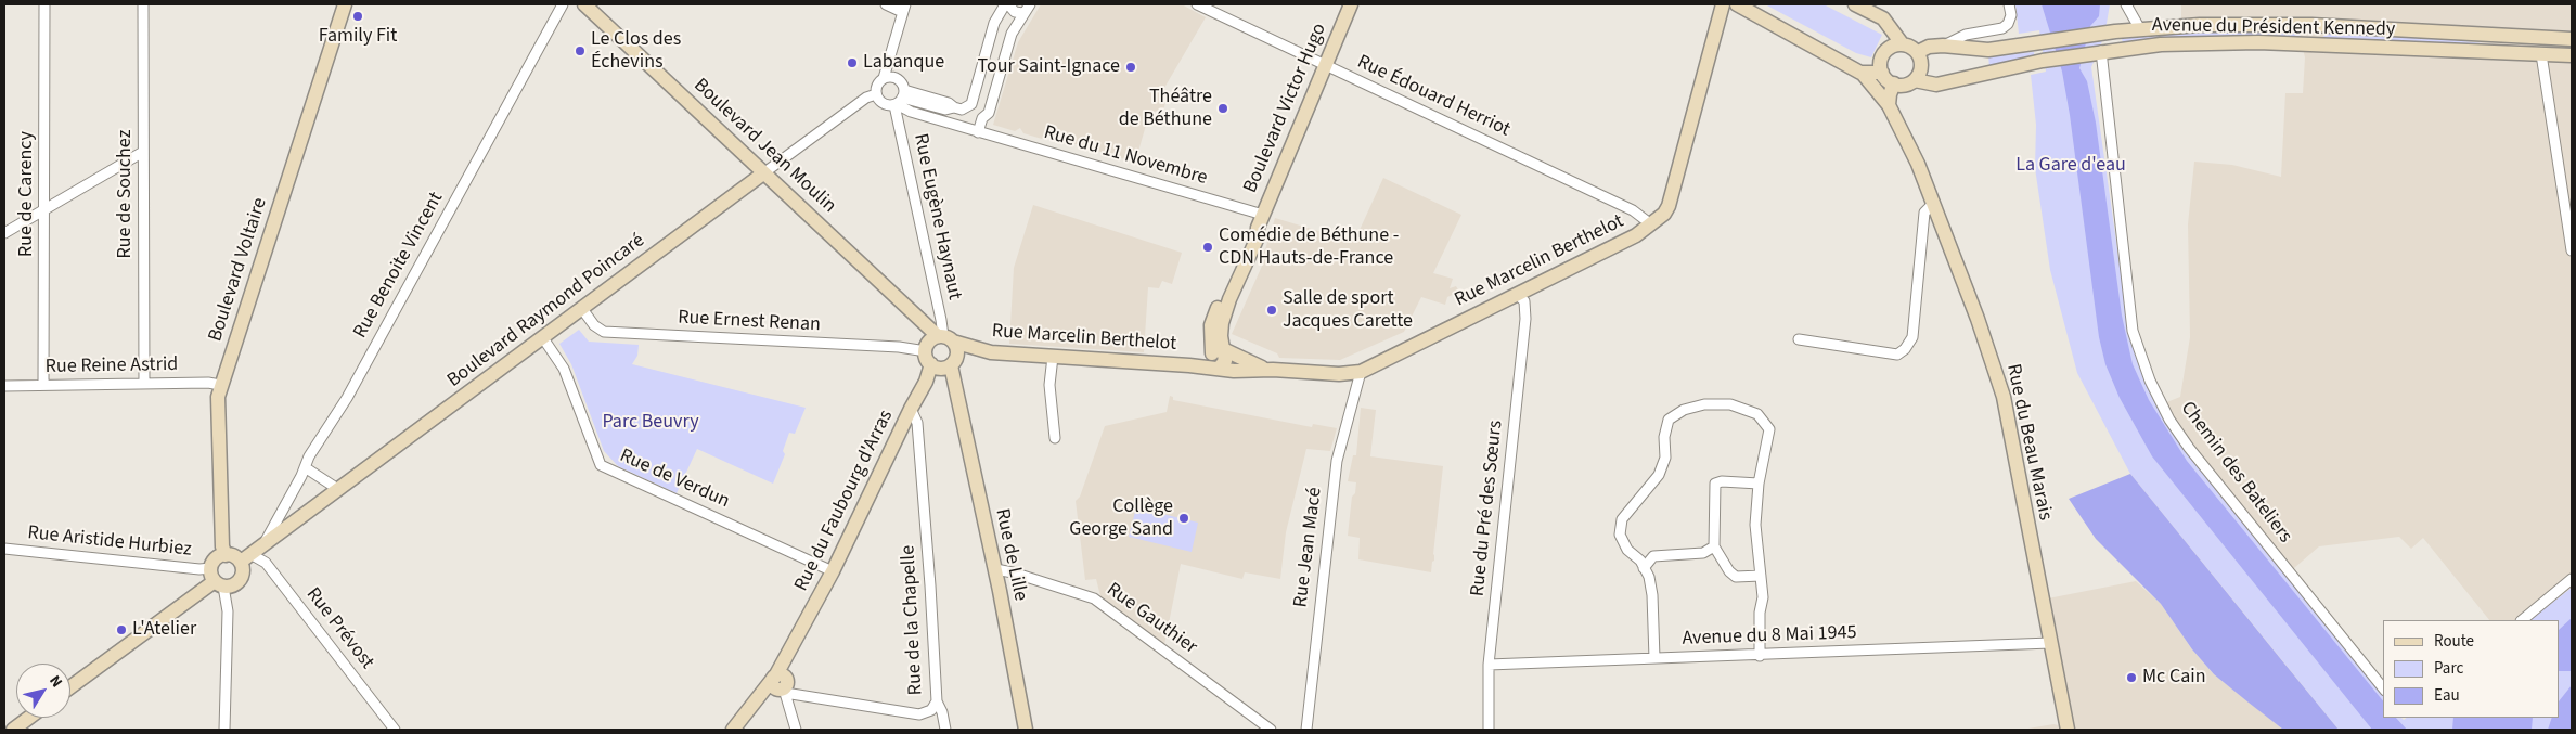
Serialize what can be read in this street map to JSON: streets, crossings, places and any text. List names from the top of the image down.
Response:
{
  "streets": {
    "main road": [
      "Avenue du Président Kennedy",
      "Boulevard Victor Hugo",
      "Boulevard Jean Moulin",
      "Rue Marcelin Berthelot",
      "Boulevard Voltaire",
      "Boulevard Raymond Poincaré",
      "Rue du Beau Marais",
      "Rue du Faubourg d'Arras",
      "Rue de Lille"
    ],
    "street": [
      "Rue Édouard Herriot",
      "Rue du 11 Novembre",
      "Rue de Carency",
      "Rue de Souchez",
      "Rue Eugène Haynaut",
      "Rue Benoite Vincent",
      "Rue Ernest Renan",
      "Rue Reine Astrid",
      "Chemin des Bateliers",
      "Rue de Verdun",
      "Rue du Pré des Sœurs",
      "Rue Aristide Hurbiez",
      "Rue Jean Macé",
      "Rue Gauthier",
      "Rue de la Chapelle",
      "Rue Prévost",
      "Avenue du 8 Mai 1945"
    ]
  },
  "crossings": [
    ["Avenue du Président Kennedy", "Chemin des Bateliers"],
    ["Rue Édouard Herriot", "Boulevard Victor Hugo"],
    ["Rue Édouard Herriot", "Rue Marcelin Berthelot"],
    ["Boulevard Victor Hugo", "Rue du 11 Novembre"],
    ["Boulevard Victor Hugo", "Rue Marcelin Berthelot"],
    ["Boulevard Jean Moulin", "Rue Eugène Haynaut"],
    ["Boulevard Jean Moulin", "Rue Marcelin Berthelot"],
    ["Boulevard Jean Moulin", "Boulevard Raymond Poincaré"],
    ["Boulevard Jean Moulin", "Rue Ernest Renan"],
    ["Boulevard Jean Moulin", "Rue de Lille"],
    ["Rue du 11 Novembre", "Rue Eugène Haynaut"],
    ["Rue du 11 Novembre", "Boulevard Raymond Poincaré"],
    ["Rue de Carency", "Rue Reine Astrid"],
    ["Rue de Souchez", "Rue Reine Astrid"],
    ["Rue Eugène Haynaut", "Rue Marcelin Berthelot"],
    ["Rue Eugène Haynaut", "Boulevard Raymond Poincaré"],
    ["Rue Eugène Haynaut", "Rue Ernest Renan"],
    ["Rue Eugène Haynaut", "Rue de Lille"],
    ["Rue Marcelin Berthelot", "Rue Ernest Renan"],
    ["Rue Marcelin Berthelot", "Rue du Faubourg d'Arras"],
    ["Rue Marcelin Berthelot", "Rue du Pré des Sœurs"],
    ["Rue Marcelin Berthelot", "Rue Jean Macé"],
    ["Rue Marcelin Berthelot", "Rue de Lille"],
    ["Rue Benoite Vincent", "Boulevard Raymond Poincaré"],
    ["Boulevard Voltaire", "Rue Reine Astrid"],
    ["Boulevard Raymond Poincaré", "Rue Ernest Renan"],
    ["Boulevard Raymond Poincaré", "Rue de Verdun"],
    ["Boulevard Raymond Poincaré", "Rue Prévost"],
    ["Rue Ernest Renan", "Rue de Lille"],
    ["Rue du Beau Marais", "Avenue du 8 Mai 1945"],
    ["Rue de Verdun", "Rue du Faubourg d'Arras"],
    ["Rue du Faubourg d'Arras", "Rue de Lille"],
    ["Rue du Faubourg d'Arras", "Rue de la Chapelle"],
    ["Rue du Pré des Sœurs", "Avenue du 8 Mai 1945"],
    ["Rue de Lille", "Rue Gauthier"]
  ],
  "parks": ["La Gare d'eau", "Parc Beuvry"],
  "places": [
    "Family Fit",
    "Le Clos des Échevins",
    "Labanque",
    "Tour Saint-Ignace",
    "Théâtre de Béthune",
    "Comédie de Béthune - CDN Hauts-de-France",
    "Salle de sport Jacques Carette",
    "Collège George Sand",
    "L'Atelier",
    "Mc Cain"
  ],
  "legend": ["Route", "Parc", "Eau"],
  "north": "top right"
}
